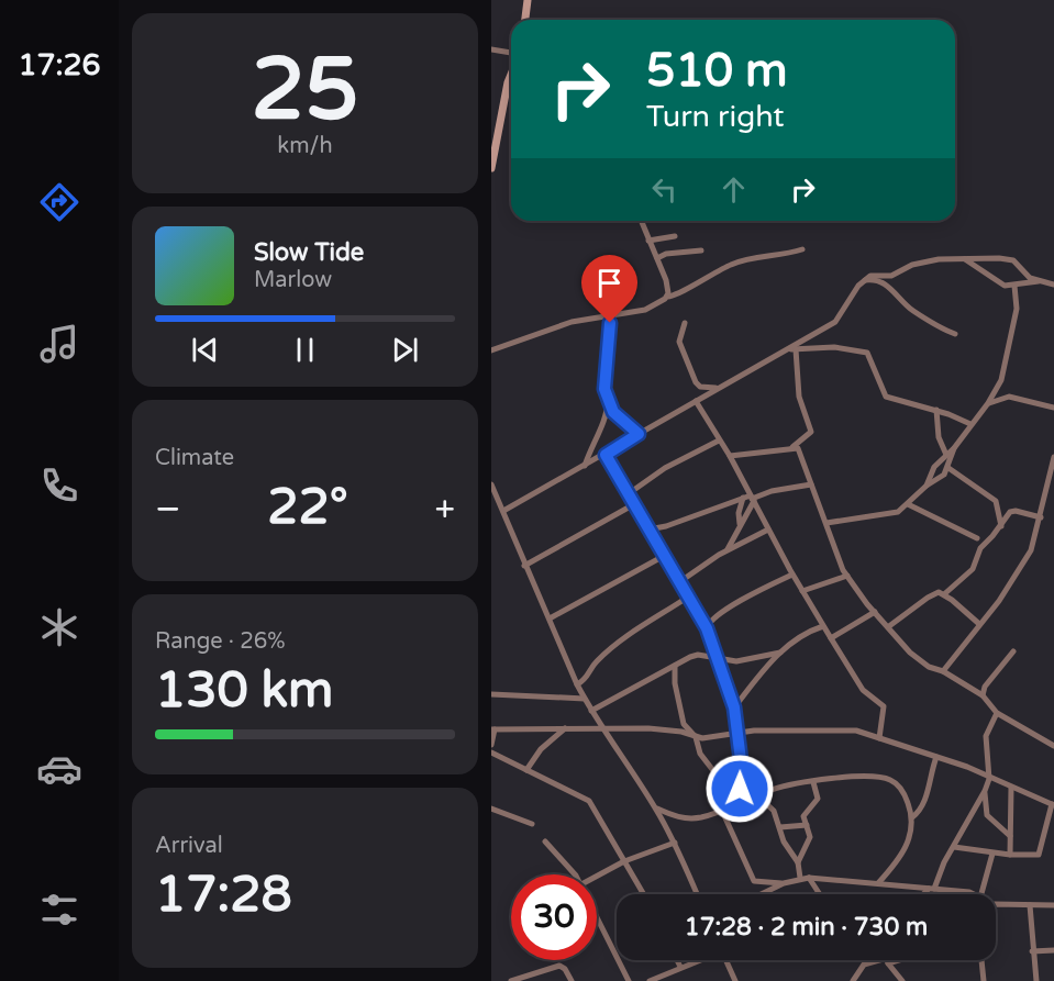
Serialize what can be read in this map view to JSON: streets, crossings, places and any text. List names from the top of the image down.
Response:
{
  "page": {
    "tabs": "17:26",
    "tile": [
      ["25", "km/h"],
      "Climate",
      ["Range · 26%", "130 km"],
      ["Arrival", "17:28"]
    ],
    "turn": ["510 m", "Turn right"],
    "song": ["Slow Tide", "Marlow"],
    "heat": ["−", "22°", "+"],
    "limit": "30",
    "trip": "17:28 · 2 min · 730 m"
  }
}
